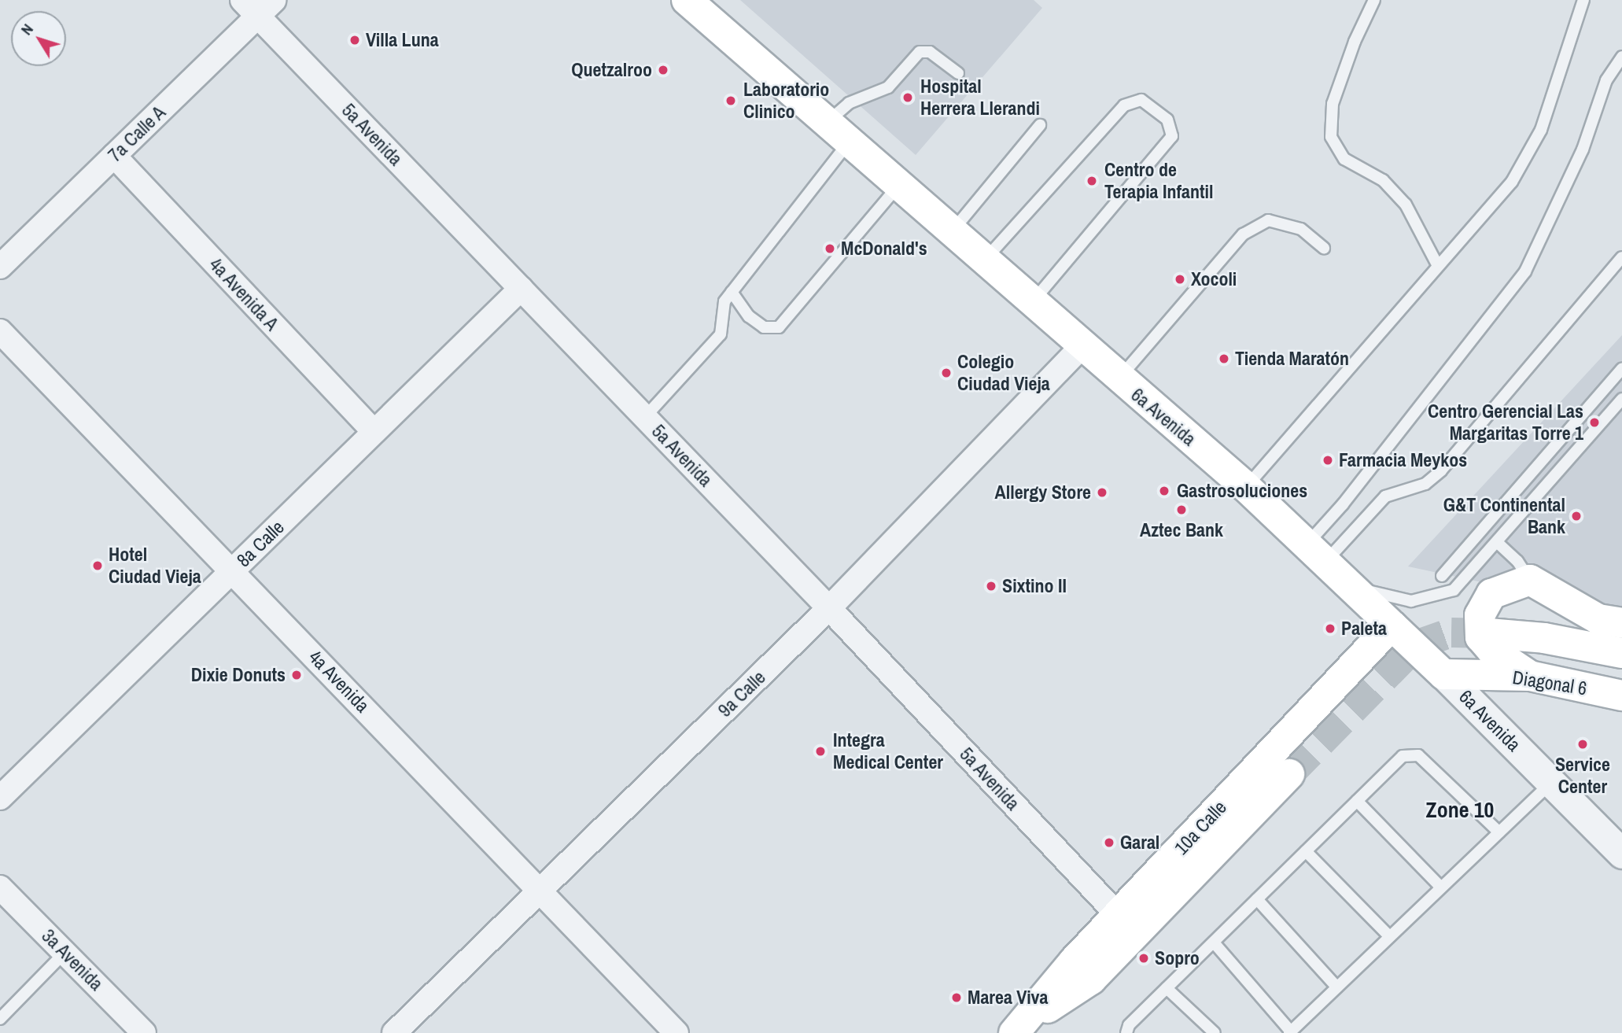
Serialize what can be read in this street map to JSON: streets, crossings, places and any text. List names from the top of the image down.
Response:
{
  "streets": {
    "main road": ["6a Avenida", "Diagonal 6", "10a Calle"],
    "street": [
      "7a Calle A",
      "5a Avenida",
      "4a Avenida A",
      "8a Calle",
      "4a Avenida",
      "9a Calle",
      "3a Avenida"
    ]
  },
  "crossings": [
    ["7a Calle A", "5a Avenida"],
    ["7a Calle A", "4a Avenida A"],
    ["5a Avenida", "8a Calle"],
    ["5a Avenida", "9a Calle"],
    ["5a Avenida", "10a Calle"],
    ["4a Avenida A", "8a Calle"],
    ["6a Avenida", "Diagonal 6"],
    ["6a Avenida", "9a Calle"],
    ["6a Avenida", "10a Calle"],
    ["8a Calle", "4a Avenida"],
    ["4a Avenida", "9a Calle"]
  ],
  "districts": ["Zone 10"],
  "places": [
    "Villa Luna",
    "Quetzalroo",
    "Hospital Herrera Llerandi",
    "Laboratorio Clinico",
    "Centro de Terapia Infantil",
    "McDonald's",
    "Xocoli",
    "Tienda Maratón",
    "Colegio Ciudad Vieja",
    "Centro Gerencial Las Margaritas Torre 1",
    "Farmacia Meykos",
    "Gastrosoluciones",
    "Allergy Store",
    "Aztec Bank",
    "G&T Continental Bank",
    "Hotel Ciudad Vieja",
    "Sixtino II",
    "Paleta",
    "Dixie Donuts",
    "Service Center",
    "Integra Medical Center",
    "Garal",
    "Sopro",
    "Marea Viva"
  ],
  "north": "top left"
}
